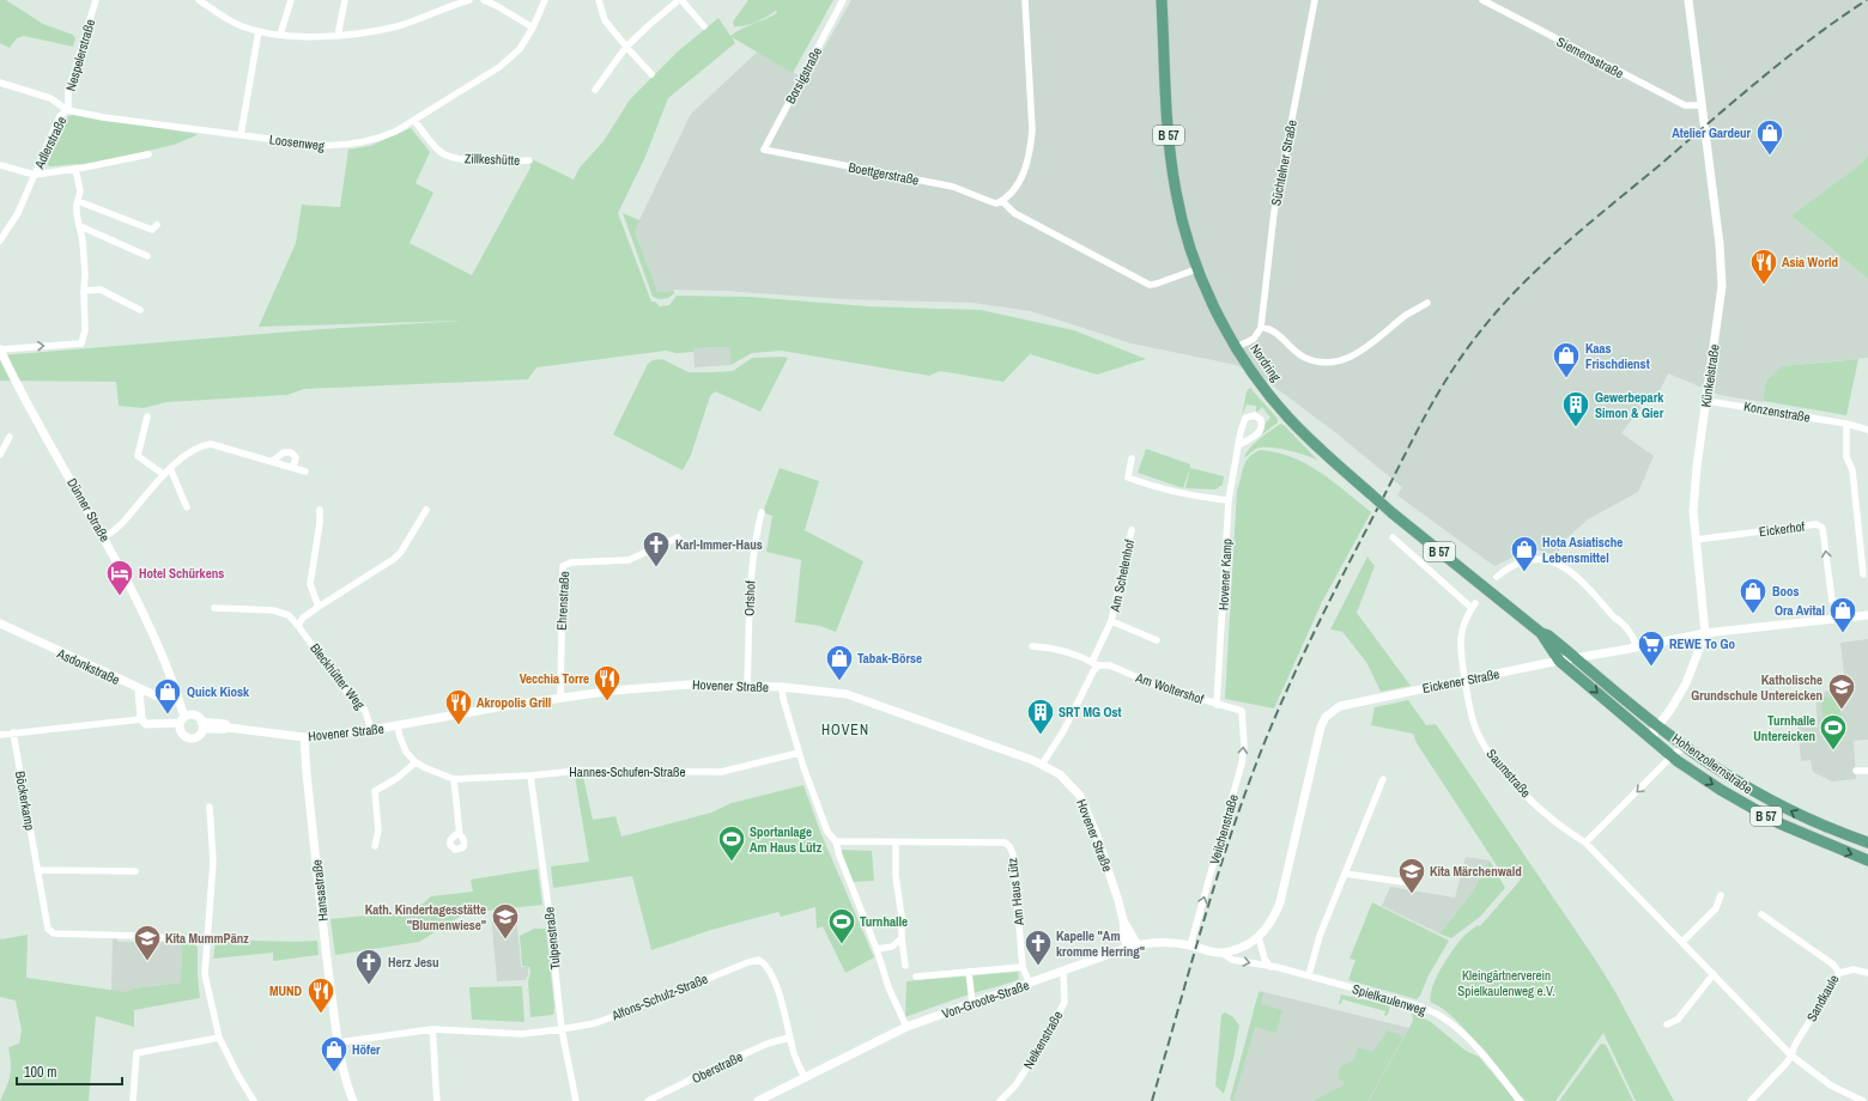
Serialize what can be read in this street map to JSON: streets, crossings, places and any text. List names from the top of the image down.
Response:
{
  "streets": {
    "main road": ["B 57", "Nordring", "Hohenzollernstraße"],
    "street": [
      "Nespelerstraße",
      "Siemensstraße",
      "Borsigstraße",
      "Adlerstraße",
      "Loosenweg",
      "Zillkeshütte",
      "Süchtelner Straße",
      "Boettgerstraße",
      "Künkelstraße",
      "Konzenstraße",
      "Dünner Straße",
      "Eickerhof",
      "Hovener Kamp",
      "Am Schelenhof",
      "Ortshof",
      "Ehrenstraße",
      "Asdonkstraße",
      "Bleckhütter Weg",
      "Eickener Straße",
      "Hovener Straße",
      "Am Woltershof",
      "Hannes-Schufen-Straße",
      "Saumstraße",
      "Böckerkamp",
      "Veilchenstraße",
      "Hansastraße",
      "Am Haus Lütz",
      "Tulpenstraße",
      "Alfons-Schulz-Straße",
      "Sandkaule",
      "Von-Groote-Straße",
      "Spielkaulenweg",
      "Nelkenstraße",
      "Oberstraße"
    ]
  },
  "crossings": [
    ["Nespelerstraße", "Adlerstraße"],
    ["Nespelerstraße", "Loosenweg"],
    ["Siemensstraße", "Künkelstraße"],
    ["Borsigstraße", "Boettgerstraße"],
    ["Adlerstraße", "Loosenweg"],
    ["Loosenweg", "Zillkeshütte"],
    ["Boettgerstraße", "Nordring"],
    ["Nordring", "Eickener Straße"],
    ["Nordring", "Hohenzollernstraße"],
    ["Künkelstraße", "Konzenstraße"],
    ["Künkelstraße", "Eickerhof"],
    ["Künkelstraße", "Eickener Straße"],
    ["Künkelstraße", "Hohenzollernstraße"],
    ["Dünner Straße", "Asdonkstraße"],
    ["Dünner Straße", "Hovener Straße"],
    ["Hovener Kamp", "Am Woltershof"],
    ["Am Schelenhof", "Am Woltershof"],
    ["Ortshof", "Hovener Straße"],
    ["Ehrenstraße", "Hovener Straße"],
    ["Bleckhütter Weg", "Hovener Straße"],
    ["Eickener Straße", "Hohenzollernstraße"],
    ["Eickener Straße", "Saumstraße"],
    ["Eickener Straße", "Von-Groote-Straße"],
    ["Eickener Straße", "Spielkaulenweg"],
    ["Hovener Straße", "Hansastraße"],
    ["Hovener Straße", "Von-Groote-Straße"],
    ["Am Woltershof", "Veilchenstraße"],
    ["Hannes-Schufen-Straße", "Tulpenstraße"],
    ["Saumstraße", "Sandkaule"],
    ["Veilchenstraße", "Von-Groote-Straße"],
    ["Hansastraße", "Alfons-Schulz-Straße"],
    ["Am Haus Lütz", "Von-Groote-Straße"],
    ["Tulpenstraße", "Alfons-Schulz-Straße"],
    ["Alfons-Schulz-Straße", "Von-Groote-Straße"],
    ["Alfons-Schulz-Straße", "Oberstraße"],
    ["Von-Groote-Straße", "Spielkaulenweg"],
    ["Von-Groote-Straße", "Nelkenstraße"]
  ],
  "one_way": ["Veilchenstraße"],
  "districts": ["HOVEN"],
  "parks": ["Kleingärtnerverein Spielkaulenweg e.V."],
  "places": {
    "shop": [
      "Atelier Gardeur",
      "Kaas Frischdienst",
      "Hota Asiatische Lebensmittel",
      "Boos",
      "Ora Avital",
      "Tabak-Börse",
      "Quick Kiosk",
      "Höfer"
    ],
    "restaurant": [
      "Asia World",
      "Vecchia Torre",
      "Akropolis Grill",
      "MUND"
    ],
    "building": ["Gewerbepark Simon & Gier", "SRT MG Ost"],
    "church": ["Karl-Immer-Haus", "Kapelle \"Am kromme Herring\"", "Herz Jesu"],
    "hotel": ["Hotel Schürkens"],
    "supermarket": ["REWE To Go"],
    "school or university": [
      "Katholische Grundschule Untereicken",
      "Kita Märchenwald",
      "Kath. Kindertagesstätte \"Blumenwiese\"",
      "Kita MummPänz"
    ],
    "sports": ["Turnhalle Untereicken", "Sportanlage Am Haus Lütz", "Turnhalle"]
  },
  "scale_bar": "100 m"
}
